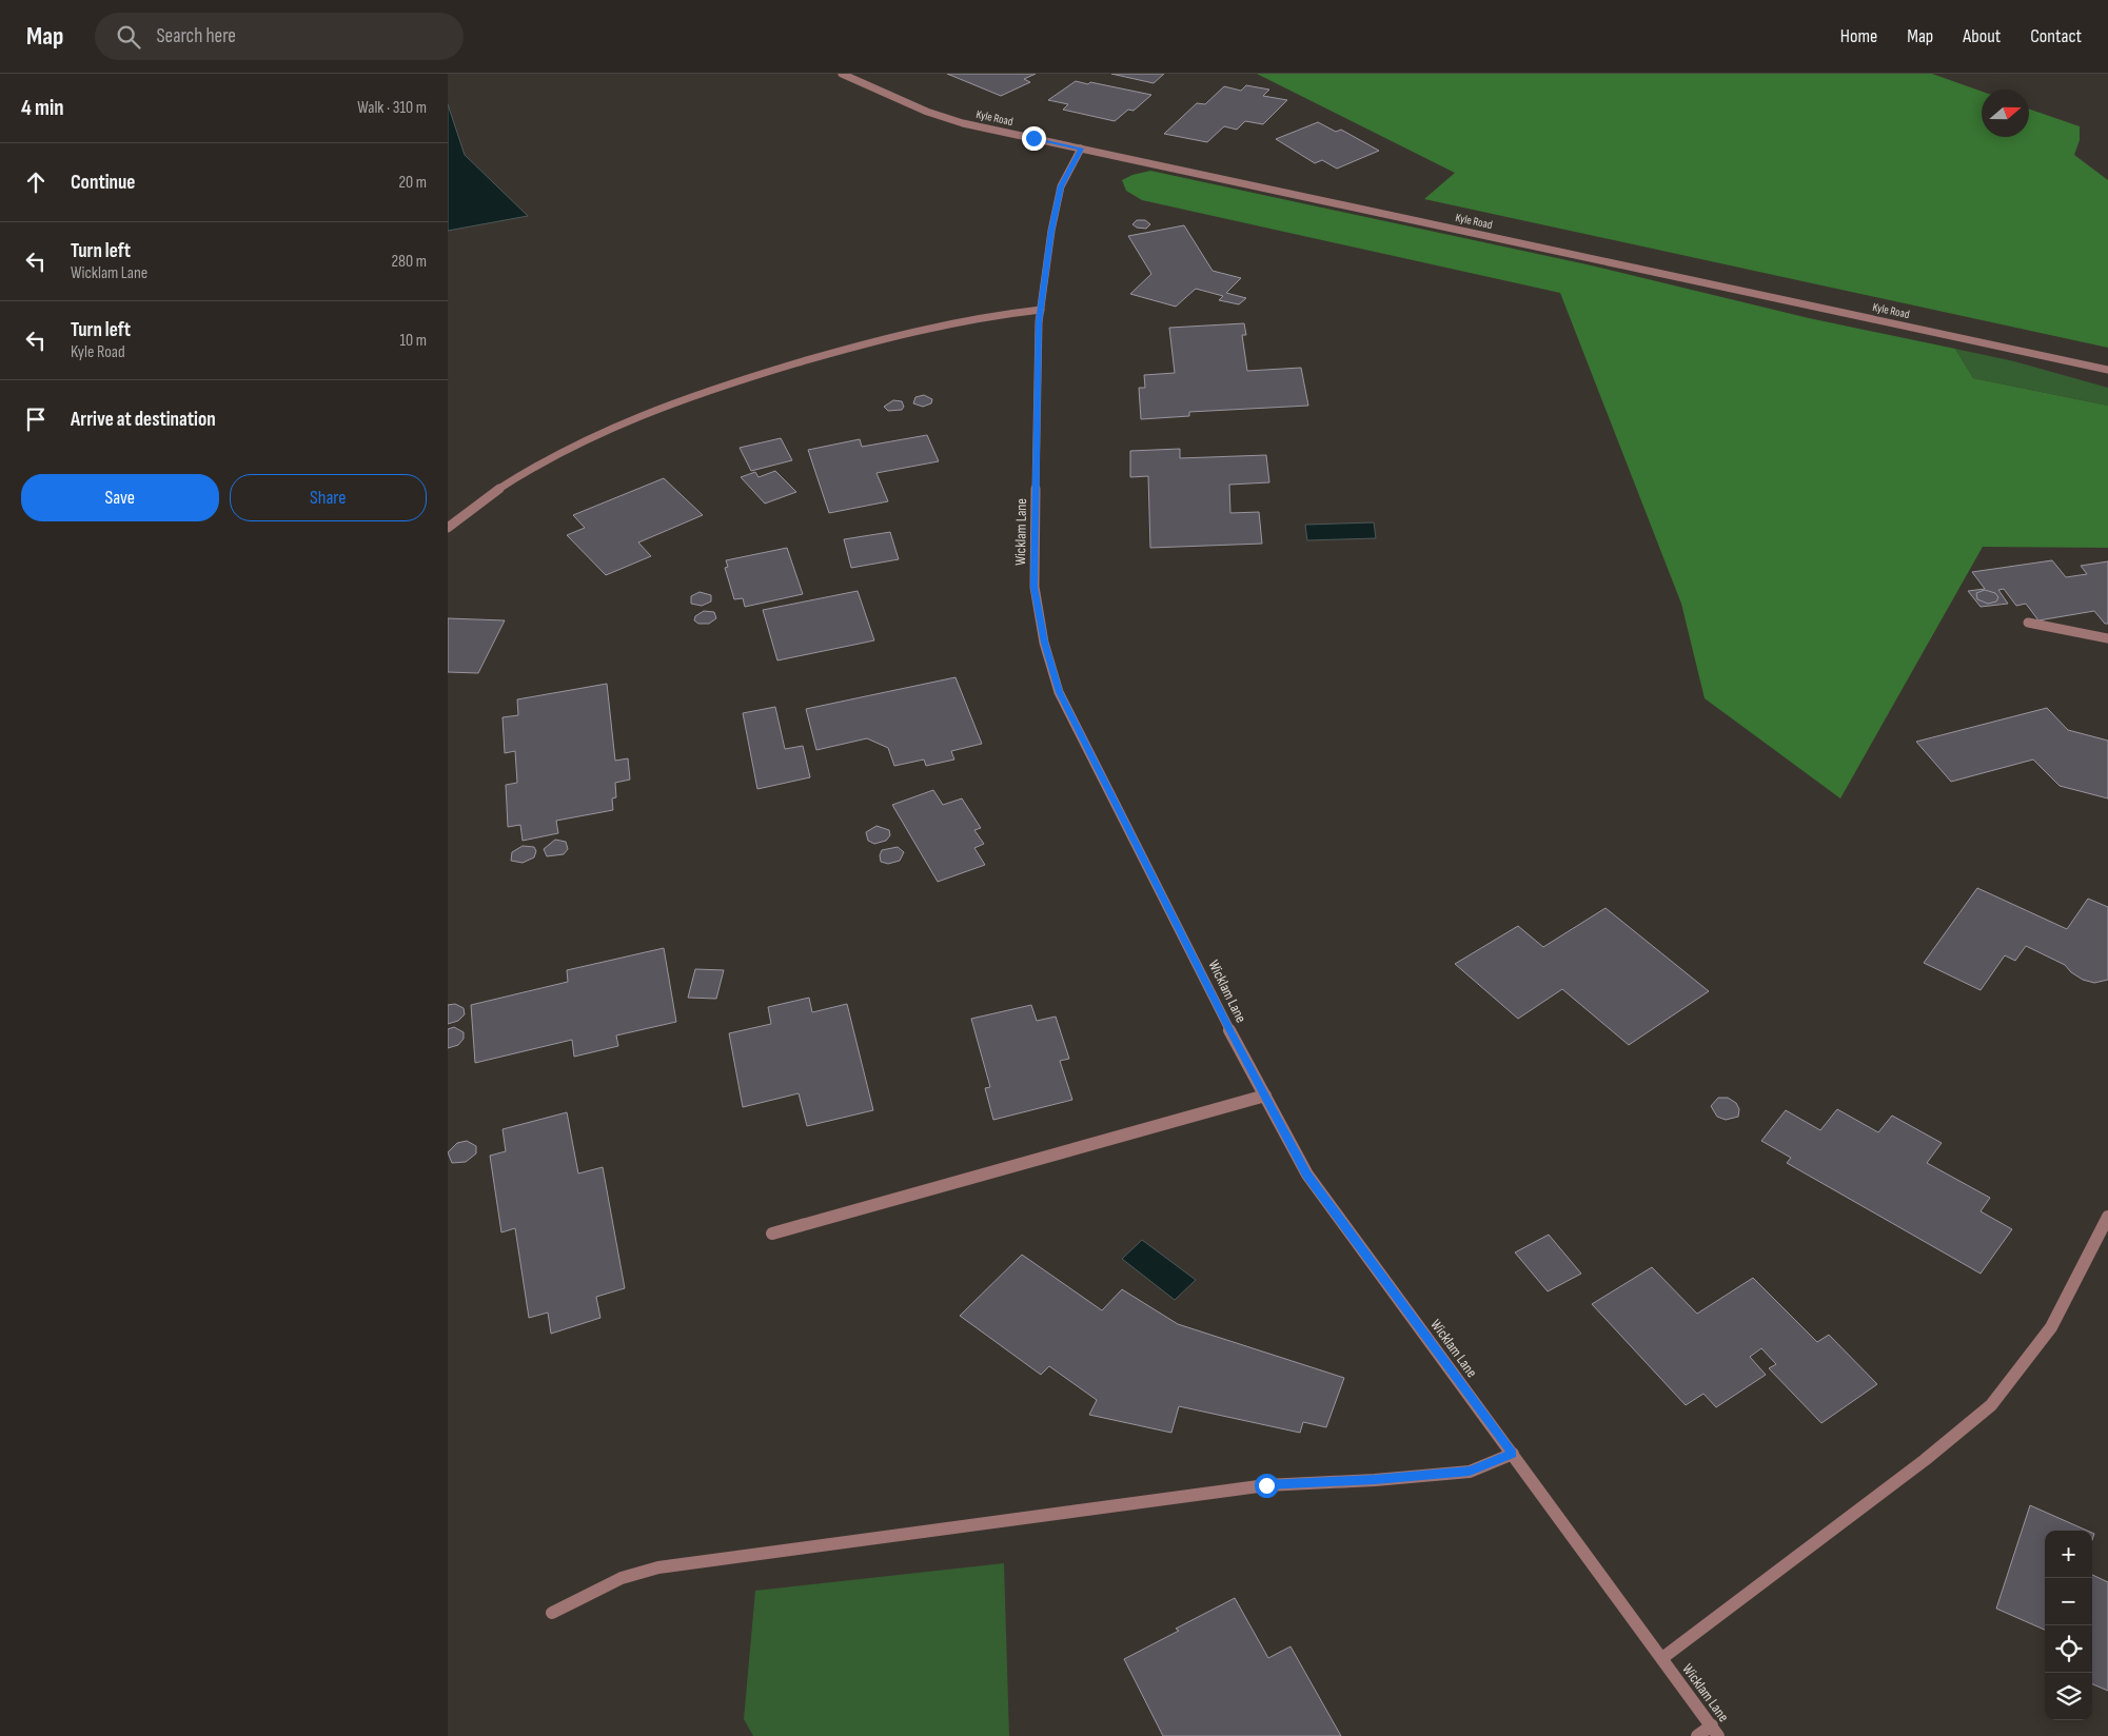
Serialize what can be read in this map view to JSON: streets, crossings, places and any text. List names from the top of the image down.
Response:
{
  "streets": {
    "street": ["Kyle Road", "Wicklam Lane"]
  },
  "crossings": [
    ["Kyle Road", "Wicklam Lane"]
  ],
  "north": "right",
  "page": {
    "header": "Map",
    "search": "Search here",
    "nav": [
      "Home",
      "Map",
      "About",
      "Contact"
    ],
    "heading": ["4 min", "Walk · 310 m"],
    "list": [
      ["Continue", "20 m"],
      ["Turn left", "Wicklam Lane", "280 m"],
      ["Turn left", "Kyle Road", "10 m"],
      "Arrive at destination"
    ],
    "buttons": ["Save", "Share"],
    "map_buttons": ["+", "−"]
  }
}
